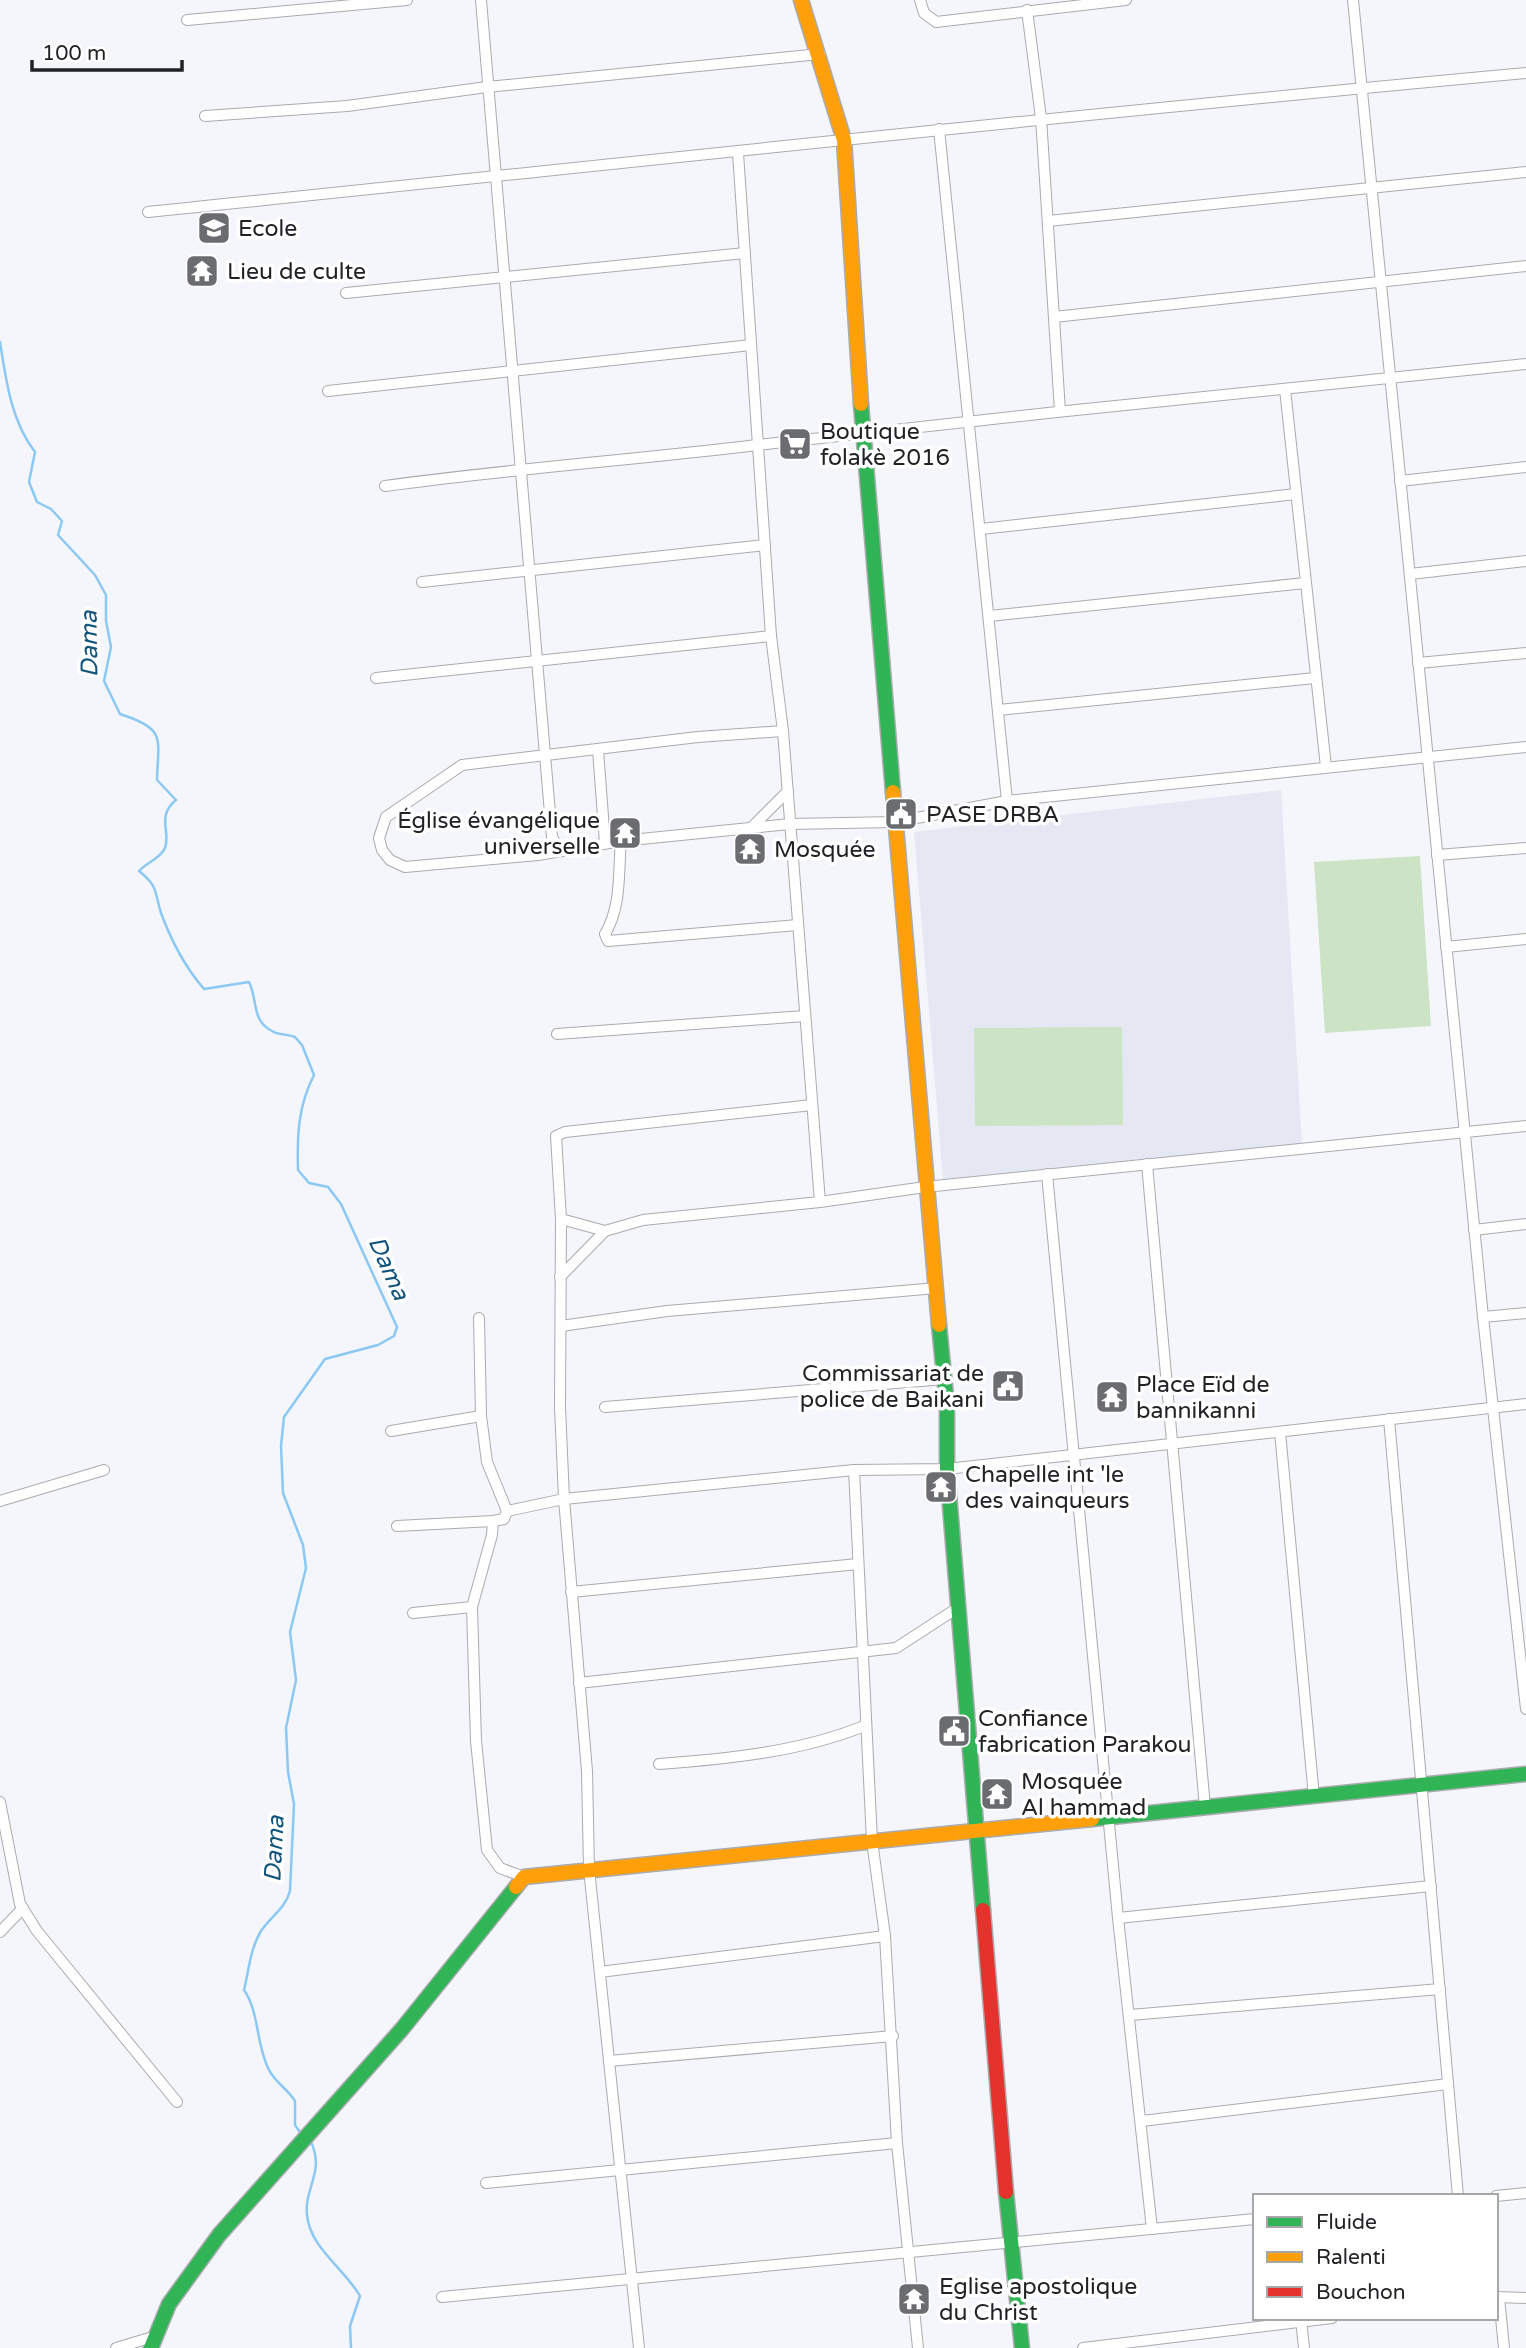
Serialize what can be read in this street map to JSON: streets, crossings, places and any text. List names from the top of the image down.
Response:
{
  "water": ["Dama"],
  "places": {
    "school or university": ["Ecole"],
    "temple": [
      "Lieu de culte",
      "Église évangélique universelle",
      "Mosquée",
      "Place Eïd de bannikanni",
      "Chapelle int 'le des vainqueurs",
      "Mosquée Al hammad",
      "Eglise apostolique du Christ"
    ],
    "supermarket": ["Boutique folakè 2016"],
    "public building": ["PASE DRBA", "Commissariat de police de Baikani", "Confiance fabrication Parakou"]
  },
  "legend": ["Fluide", "Ralenti", "Bouchon"],
  "scale_bar": "100 m"
}
